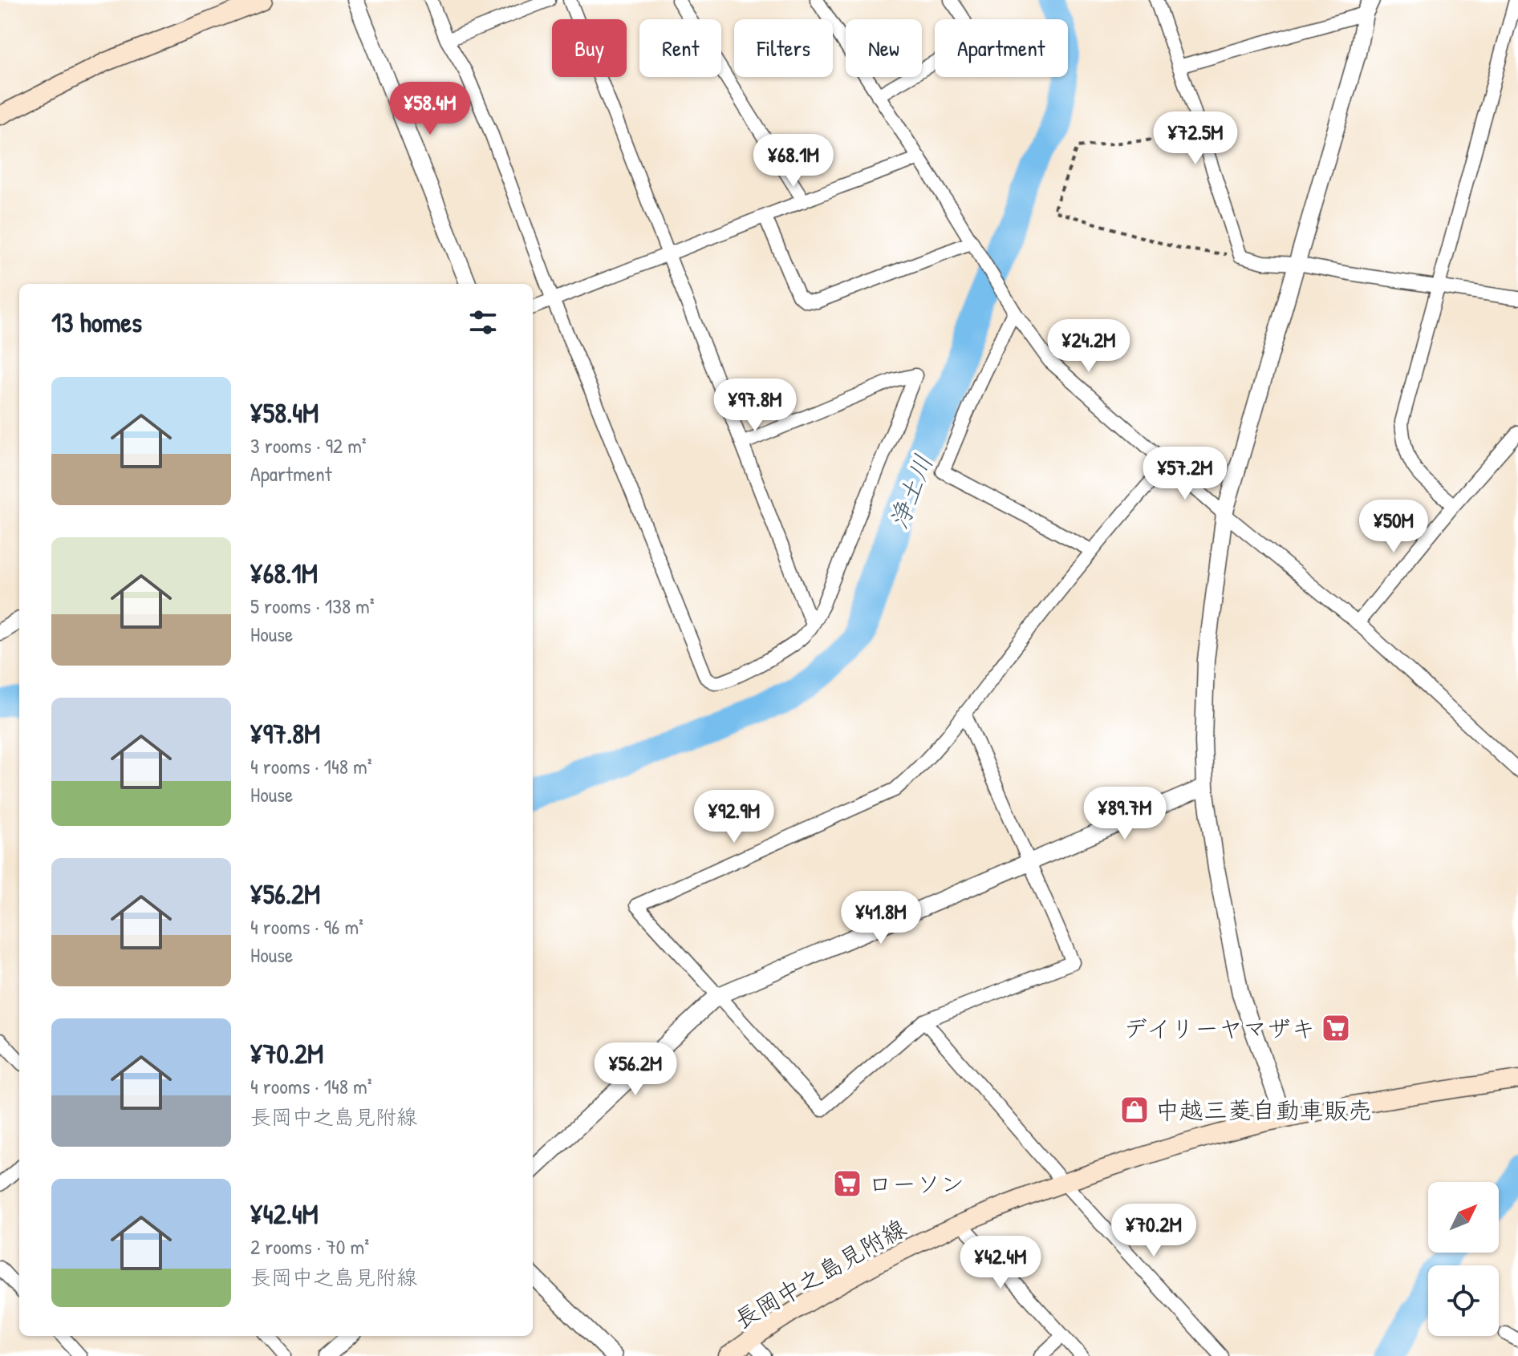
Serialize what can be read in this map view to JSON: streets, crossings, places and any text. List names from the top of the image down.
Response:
{
  "streets": {
    "main road": ["長岡中之島見附線"]
  },
  "water": ["浄土川"],
  "places": {
    "supermarket": ["デイリーヤマザキ", "ローソン"],
    "shop": ["中越三菱自動車販売"]
  },
  "north": "top right",
  "page": {
    "chip": [
      "Buy",
      "Rent",
      "Filters",
      "New",
      "Apartment"
    ],
    "price": [
      "¥58.4M",
      "¥72.5M",
      "¥68.1M",
      "¥24.2M",
      "¥97.8M",
      "¥57.2M",
      "¥50M",
      "¥89.7M",
      "¥92.9M",
      "¥41.8M",
      "¥56.2M",
      "¥70.2M",
      "¥42.4M"
    ],
    "heading": "13 homes",
    "list": [
      {
        "name": "¥58.4M",
        "note": "3 rooms · 92 m² · Apartment"
      },
      {
        "name": "¥68.1M",
        "note": "5 rooms · 138 m² · House"
      },
      {
        "name": "¥97.8M",
        "note": "4 rooms · 148 m² · House"
      },
      {
        "name": "¥56.2M",
        "note": "4 rooms · 96 m² · House"
      },
      {
        "name": "¥70.2M",
        "note": "4 rooms · 148 m² · 長岡中之島見附線"
      },
      {
        "name": "¥42.4M",
        "note": "2 rooms · 70 m² · 長岡中之島見附線"
      }
    ]
  }
}
